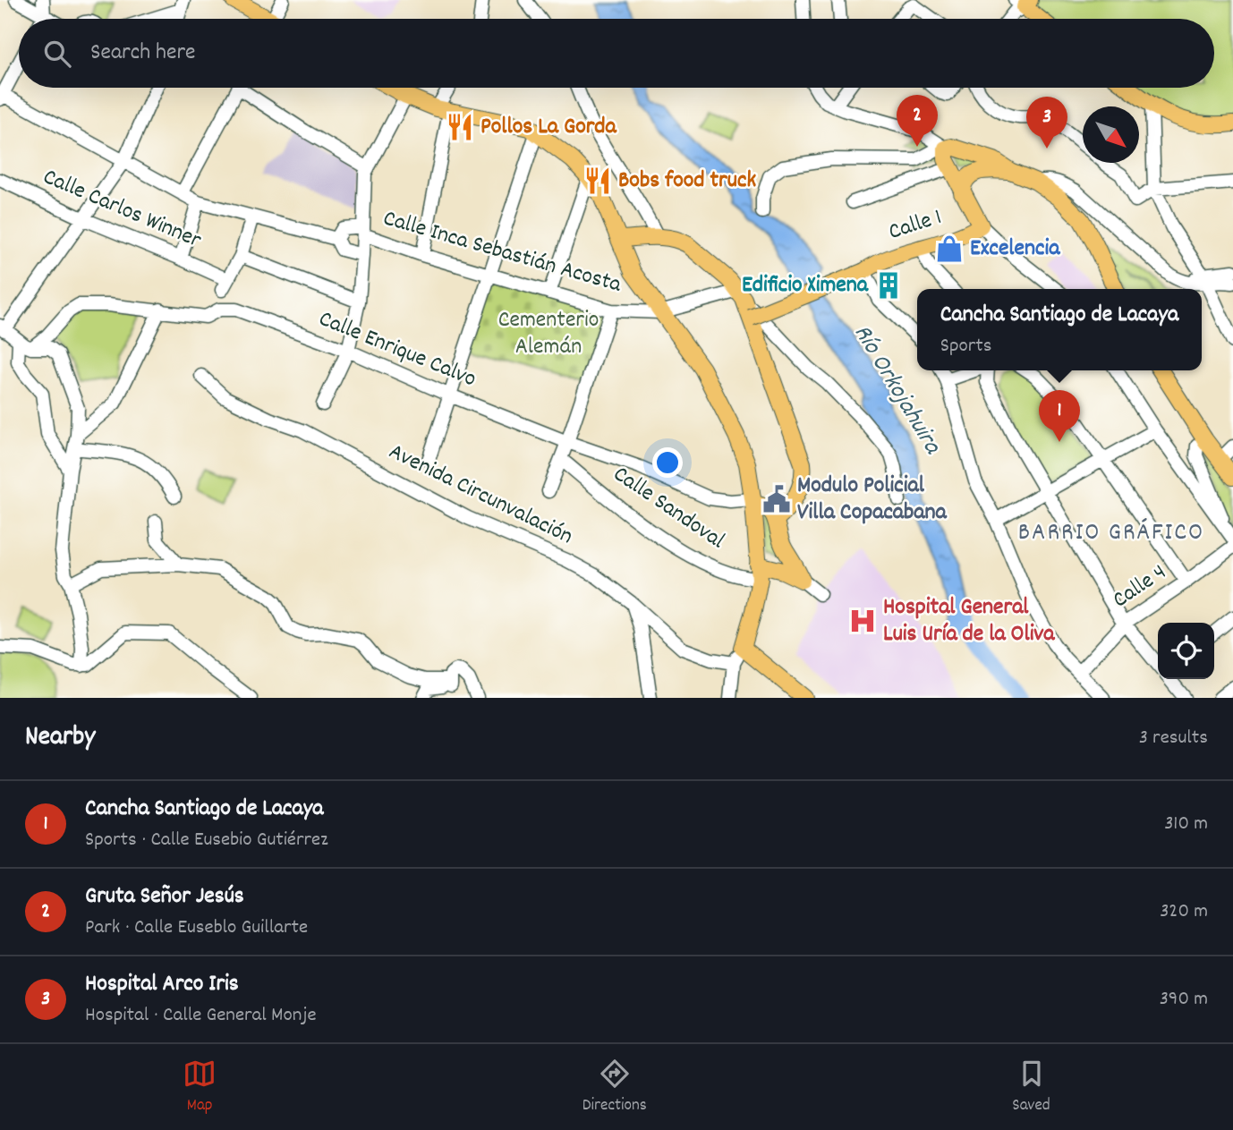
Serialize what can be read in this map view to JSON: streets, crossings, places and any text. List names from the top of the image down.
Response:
{
  "streets": {
    "main road": ["Calle 1", "Calle Sandoval"],
    "street": [
      "Calle Carlos Winner",
      "Calle Inca Sebastián Acosta",
      "Calle Enrique Calvo",
      "Avenida Circunvalación",
      "Calle 4"
    ]
  },
  "districts": ["BARRIO GRÁFICO"],
  "water": ["Río Orkojahuira"],
  "parks": ["Cementerio Alemán"],
  "places": {
    "restaurant": ["Pollos La Gorda", "Bobs food truck"],
    "shop": ["Excelencia"],
    "building": ["Edificio Ximena"],
    "public building": ["Modulo Policial Villa Copacabana"],
    "hospital": ["Hospital General Luis Uría de la Oliva"]
  },
  "north": "bottom right",
  "page": {
    "search": "Search here",
    "pins": ["2", "3", "1"],
    "popup": ["Cancha Santiago de Lacaya", "Sports"],
    "heading": ["Nearby", "3 results"],
    "list": [
      {
        "mark": "1",
        "name": "Cancha Santiago de Lacaya",
        "note": "Sports · Calle Eusebio Gutiérrez",
        "value": "310 m"
      },
      {
        "mark": "2",
        "name": "Gruta Señor Jesús",
        "note": "Park · Calle Euseblo Guillarte",
        "value": "320 m"
      },
      {
        "mark": "3",
        "name": "Hospital Arco Iris",
        "note": "Hospital · Calle General Monje",
        "value": "390 m"
      }
    ],
    "nav": ["Map", "Directions", "Saved"]
  }
}
